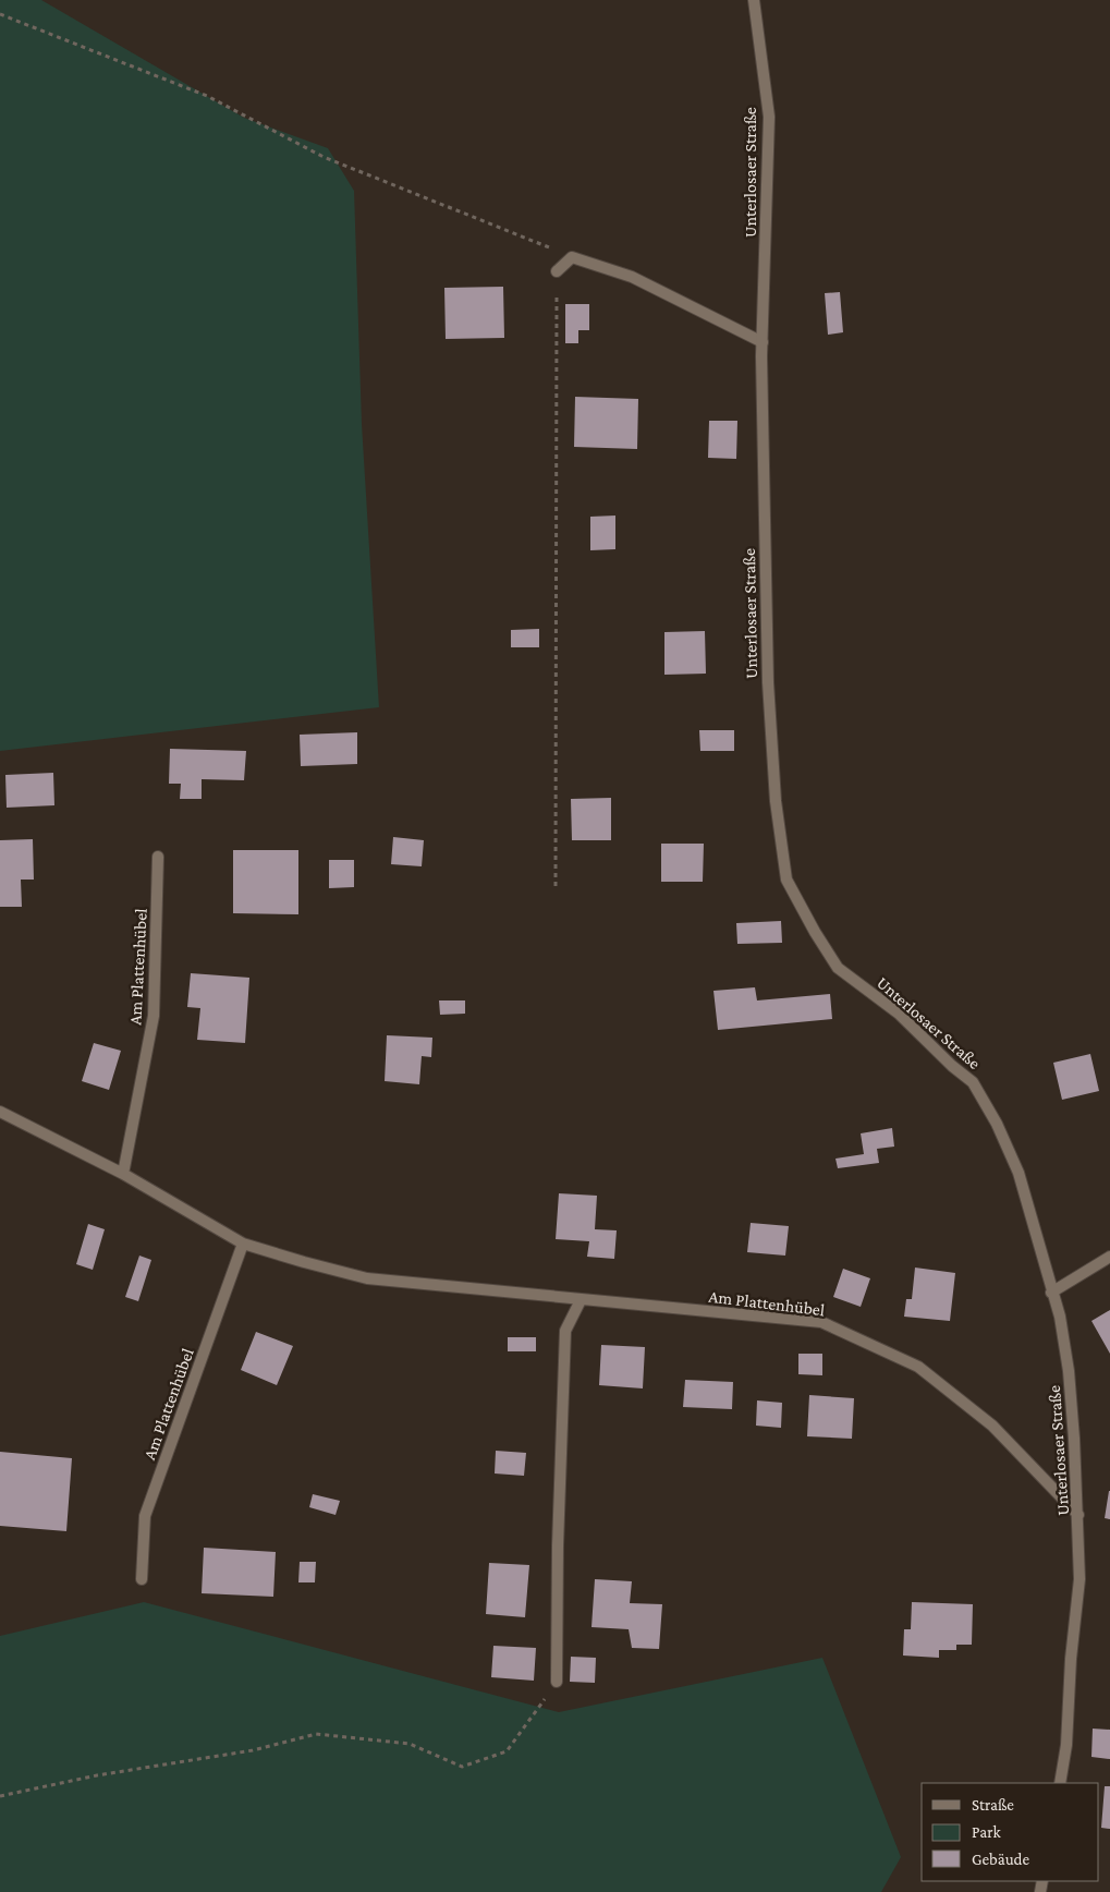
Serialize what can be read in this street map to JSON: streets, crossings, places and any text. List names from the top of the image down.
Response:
{
  "streets": {
    "street": ["Unterlosaer Straße", "Am Plattenhübel"]
  },
  "crossings": [
    ["Unterlosaer Straße", "Am Plattenhübel"]
  ],
  "legend": ["Straße", "Park", "Gebäude"]
}
